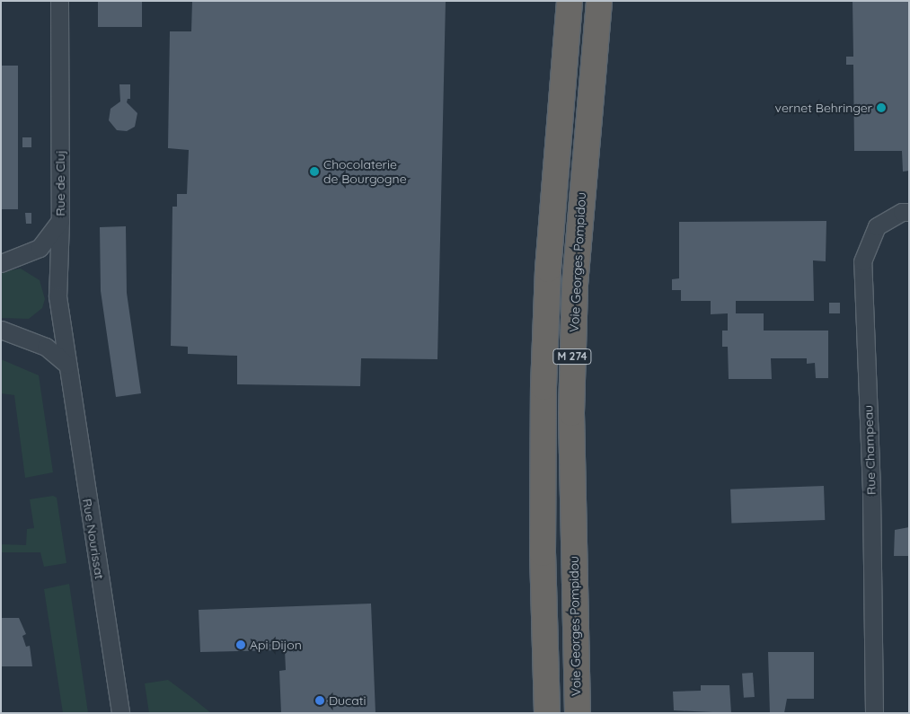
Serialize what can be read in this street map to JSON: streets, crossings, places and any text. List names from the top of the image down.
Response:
{
  "streets": {
    "highway": ["Voie Georges Pompidou", "M 274"],
    "street": ["Rue de Cluj", "Rue Champeau", "Rue Nourissat"]
  },
  "crossings": [
    ["Rue de Cluj", "Rue Nourissat"]
  ],
  "places": [
    "vernet Behringer",
    "Chocolaterie de Bourgogne",
    "Api Dijon",
    "Ducati"
  ]
}
